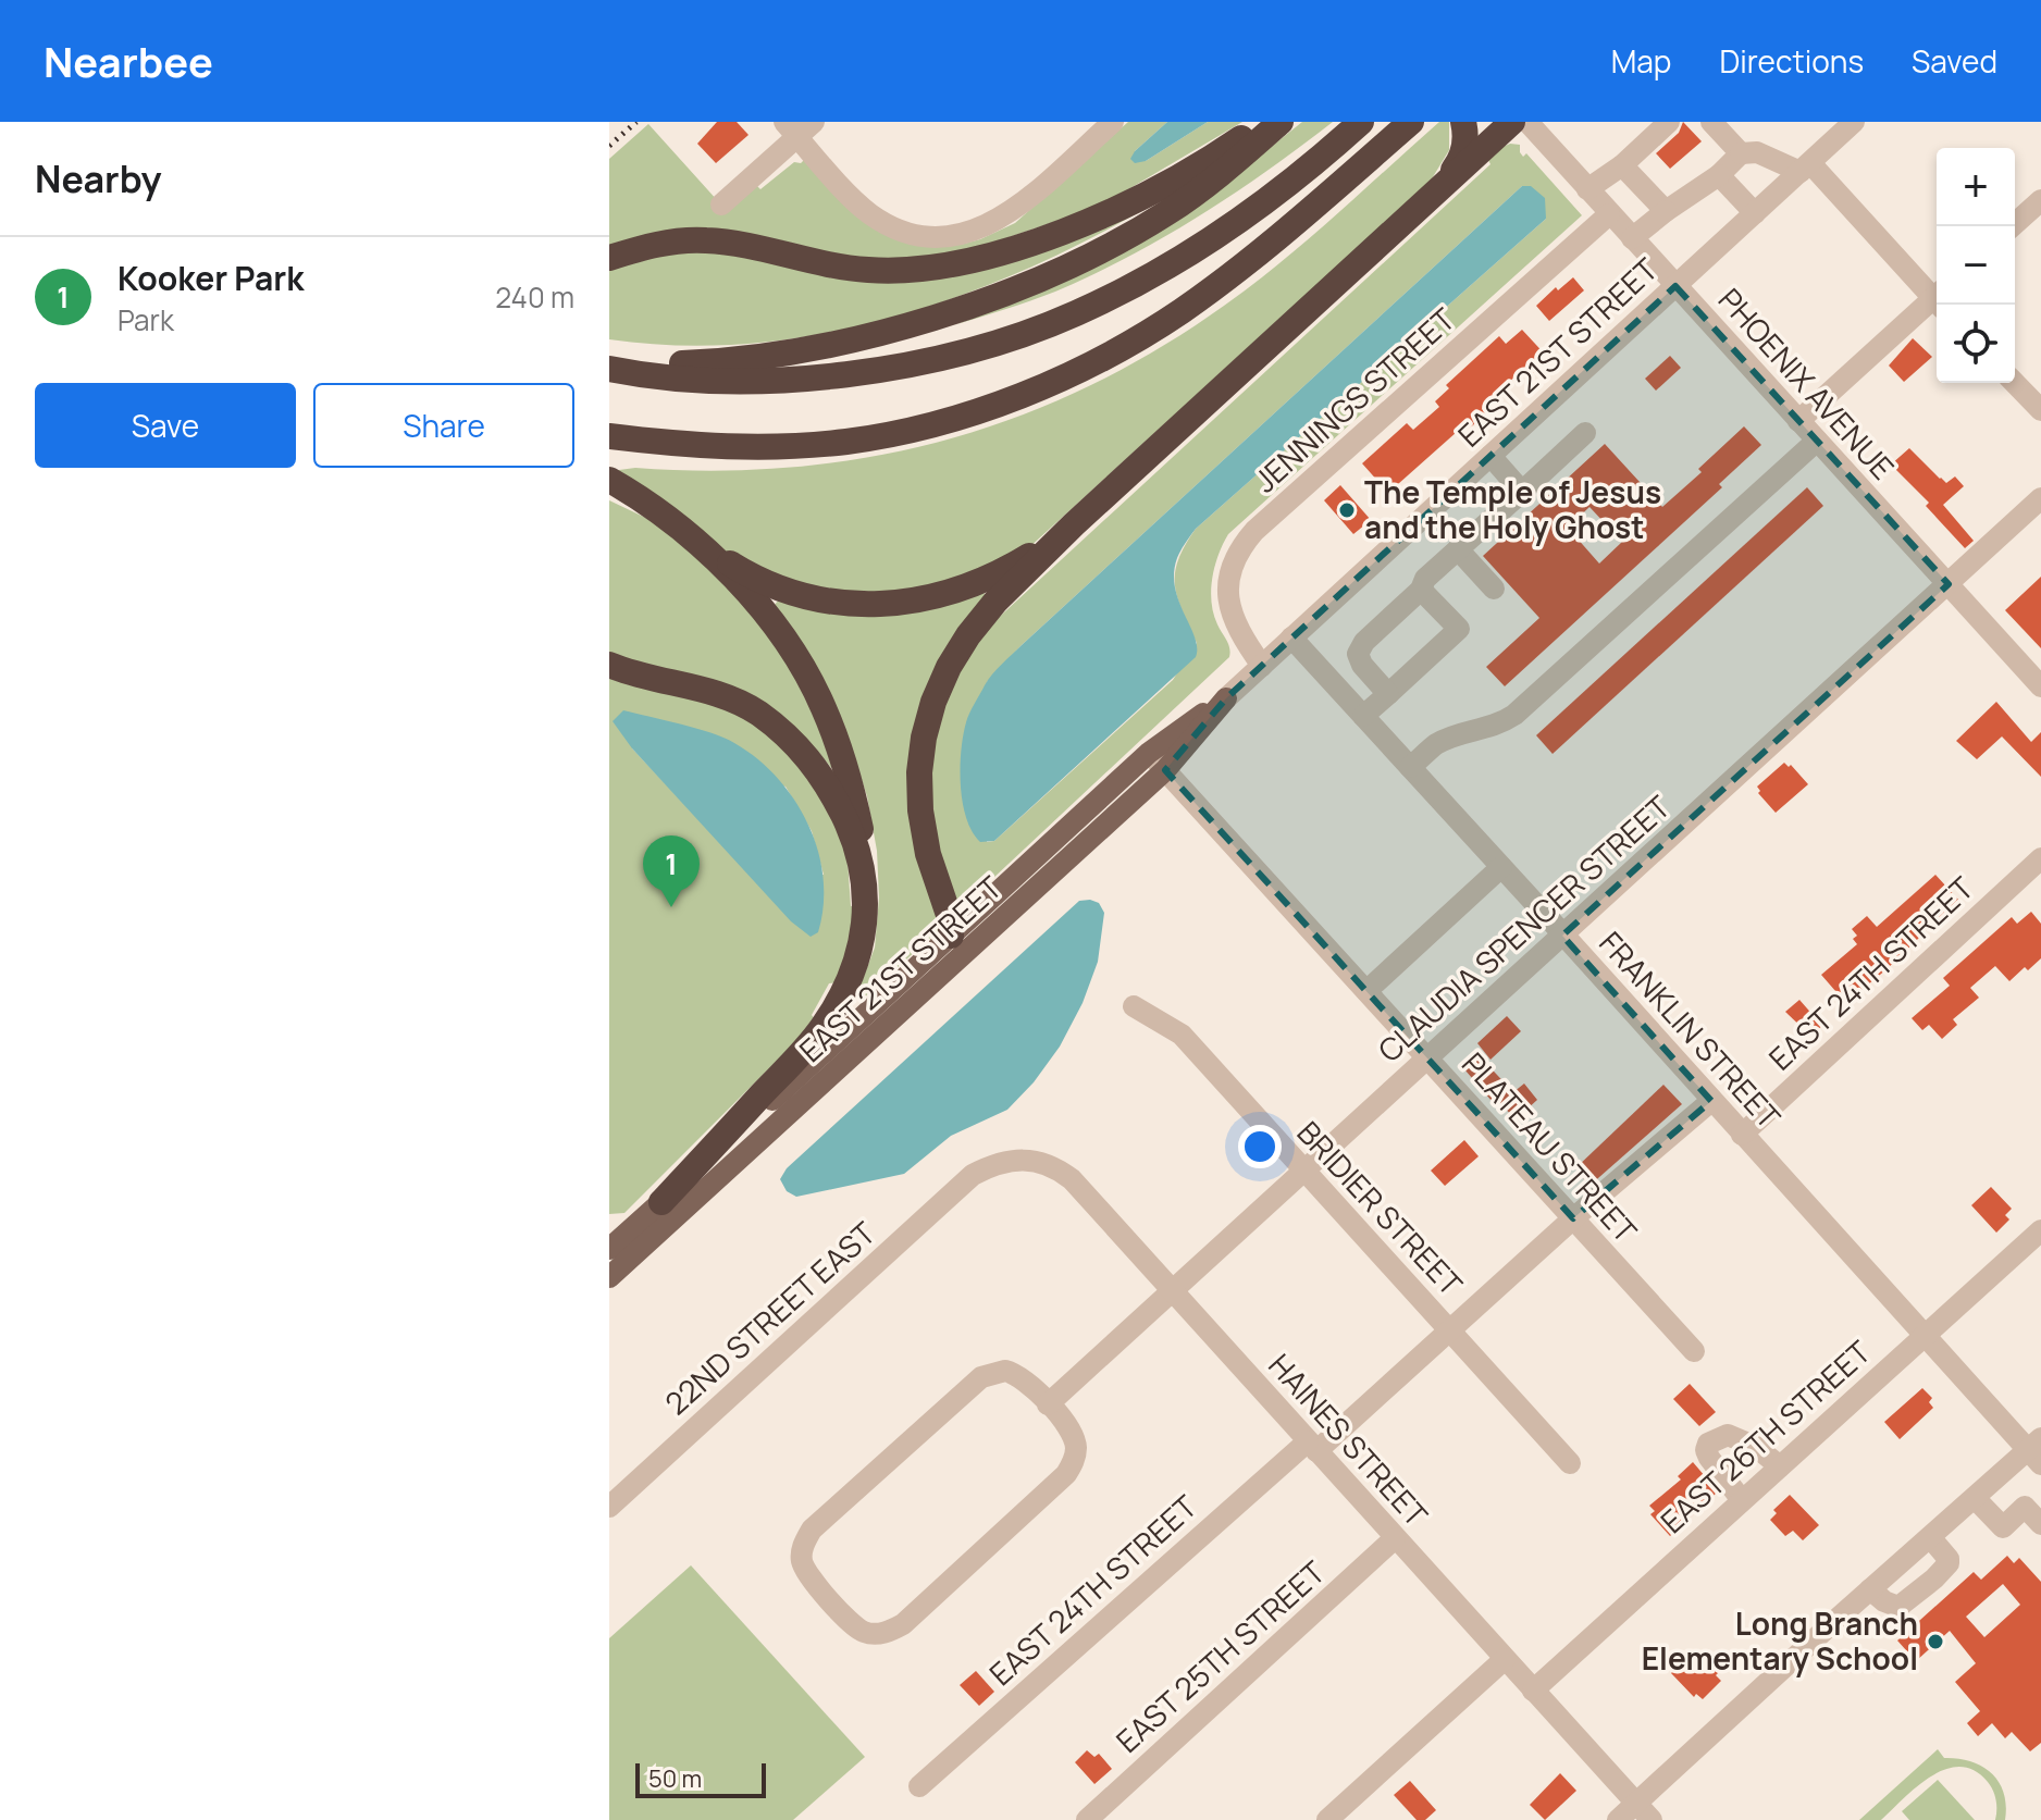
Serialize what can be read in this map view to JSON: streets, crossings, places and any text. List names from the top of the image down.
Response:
{
  "streets": {
    "main road": ["EAST 21ST STREET"],
    "street": [
      "PHOENIX AVENUE",
      "JENNINGS STREET",
      "CLAUDIA SPENCER STREET",
      "EAST 24TH STREET",
      "FRANKLIN STREET",
      "PLATEAU STREET",
      "BRIDIER STREET",
      "22ND STREET EAST",
      "EAST 26TH STREET",
      "HAINES STREET",
      "EAST 25TH STREET"
    ]
  },
  "crossings": [
    ["EAST 21ST STREET", "PHOENIX AVENUE"],
    ["EAST 21ST STREET", "JENNINGS STREET"],
    ["EAST 21ST STREET", "FRANKLIN STREET"],
    ["EAST 21ST STREET", "PLATEAU STREET"],
    ["PHOENIX AVENUE", "JENNINGS STREET"],
    ["PHOENIX AVENUE", "CLAUDIA SPENCER STREET"],
    ["CLAUDIA SPENCER STREET", "FRANKLIN STREET"],
    ["CLAUDIA SPENCER STREET", "PLATEAU STREET"],
    ["CLAUDIA SPENCER STREET", "BRIDIER STREET"],
    ["CLAUDIA SPENCER STREET", "HAINES STREET"],
    ["EAST 24TH STREET", "FRANKLIN STREET"],
    ["EAST 24TH STREET", "PLATEAU STREET"],
    ["EAST 24TH STREET", "BRIDIER STREET"],
    ["EAST 24TH STREET", "HAINES STREET"],
    ["FRANKLIN STREET", "EAST 26TH STREET"],
    ["22ND STREET EAST", "HAINES STREET"],
    ["EAST 26TH STREET", "HAINES STREET"],
    ["HAINES STREET", "EAST 25TH STREET"]
  ],
  "places": ["The Temple of Jesus and the Holy Ghost", "Long Branch Elementary School"],
  "scale_bar": "50 m",
  "page": {
    "header": "Nearbee",
    "nav": ["Map", "Directions", "Saved"],
    "heading": "Nearby",
    "map_buttons": ["+", "−"],
    "list": [
      {
        "mark": "1",
        "name": "Kooker Park",
        "note": "Park",
        "value": "240 m"
      }
    ],
    "buttons": ["Save", "Share"],
    "pins": "1",
    "scale": "50 m"
  }
}
